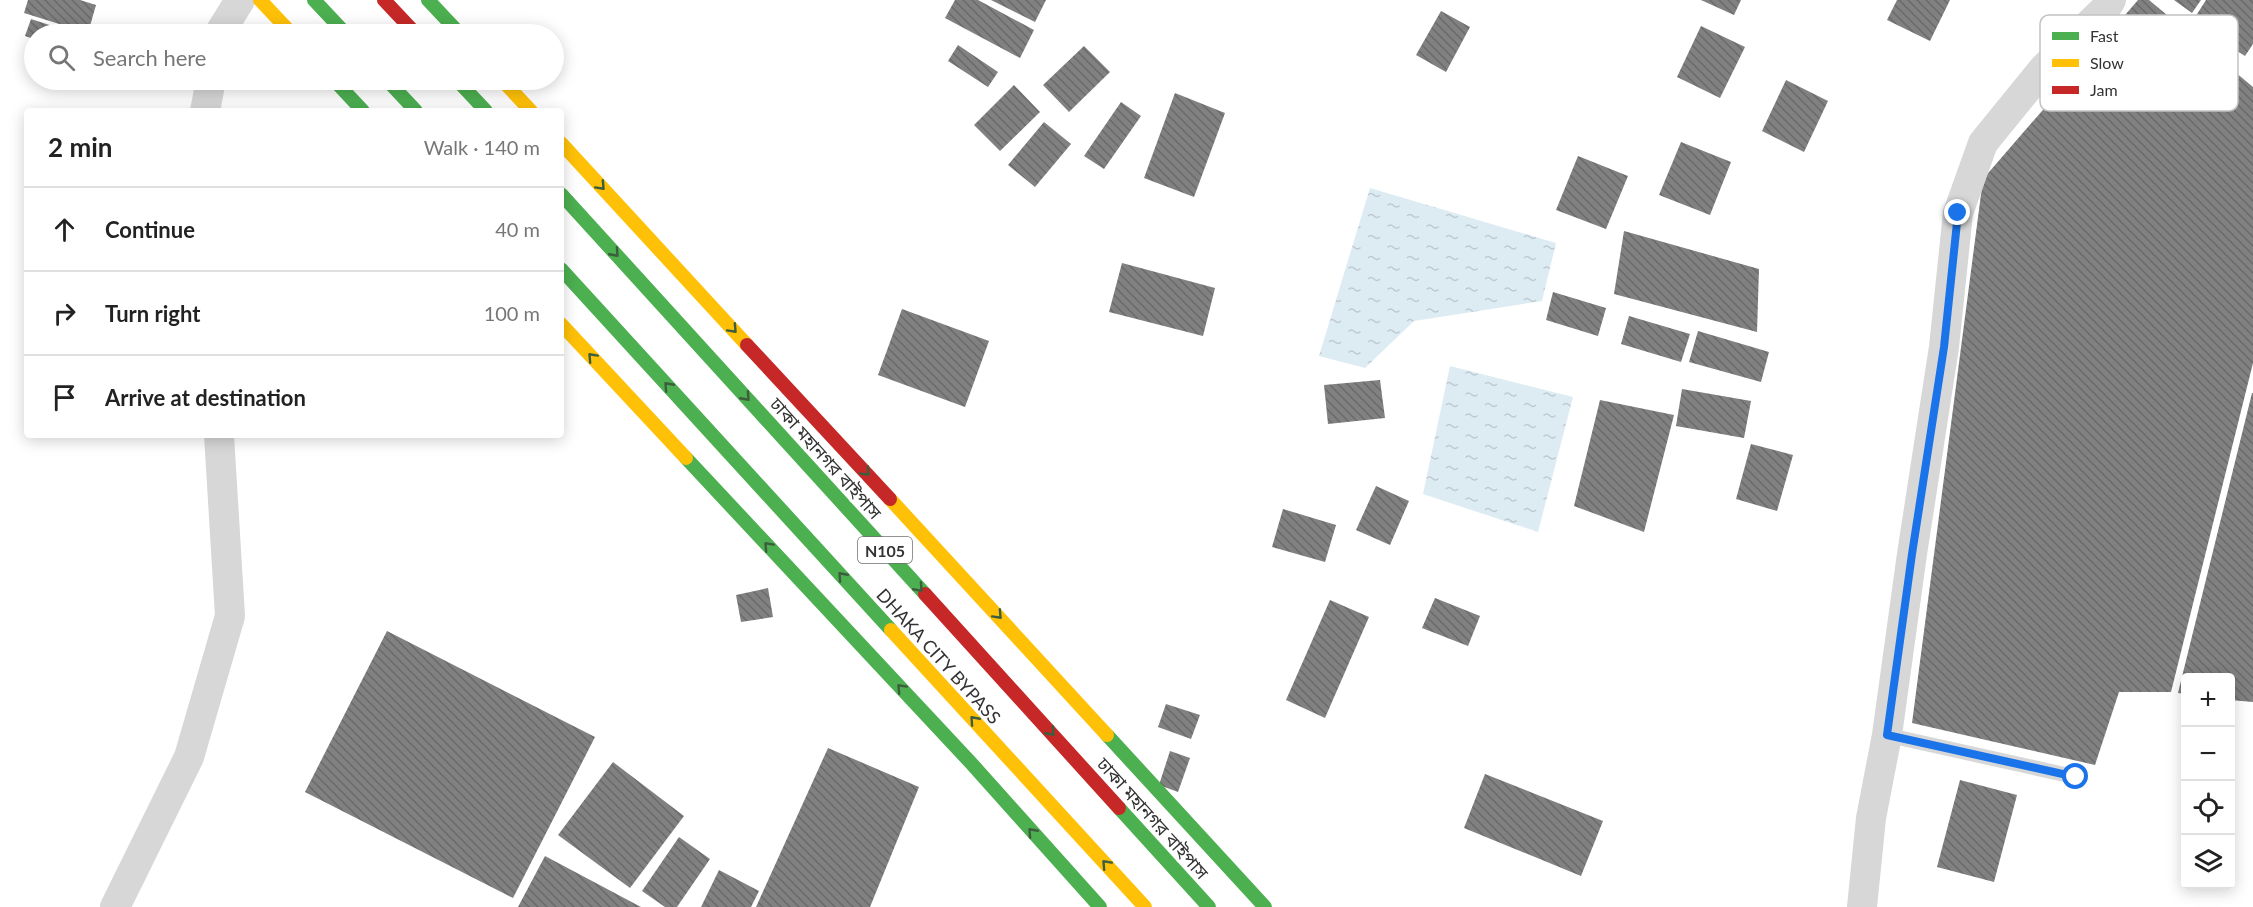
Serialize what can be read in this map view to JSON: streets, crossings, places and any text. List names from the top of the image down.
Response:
{
  "streets": {
    "main road": ["ঢাকা মহানগর বাইপাস", "N105", "DHAKA CITY BYPASS"]
  },
  "legend": ["Fast", "Slow", "Jam"],
  "page": {
    "search": "Search here",
    "heading": ["2 min", "Walk · 140 m"],
    "list": [
      ["Continue", "40 m"],
      ["Turn right", "100 m"],
      "Arrive at destination"
    ],
    "map_buttons": ["+", "−"]
  }
}
